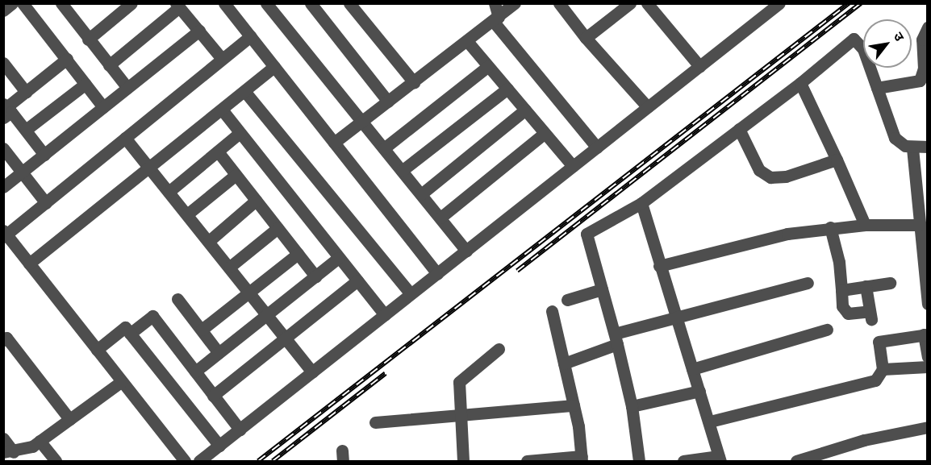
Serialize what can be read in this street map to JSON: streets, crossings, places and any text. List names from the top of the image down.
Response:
{
  "north": "top right"
}
